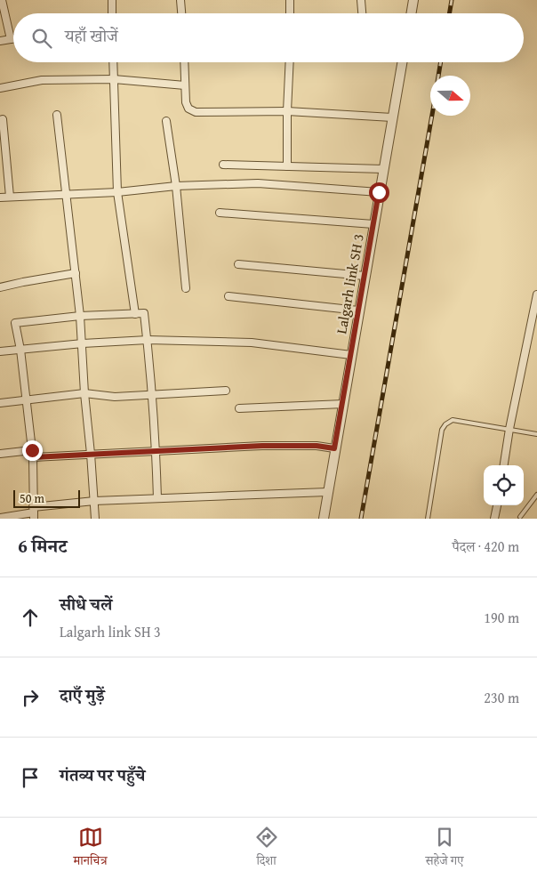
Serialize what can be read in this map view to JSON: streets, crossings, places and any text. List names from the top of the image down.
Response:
{
  "streets": {
    "street": ["Lalgarh link SH 3"]
  },
  "scale_bar": "50 m",
  "north": "right",
  "page": {
    "search": "यहाँ खोजें",
    "scale": "50 m",
    "heading": ["6 मिनट", "पैदल · 420 m"],
    "list": [
      ["सीधे चलें", "Lalgarh link SH 3", "190 m"],
      ["दाएँ मुड़ें", "230 m"],
      "गंतव्य पर पहुँचे"
    ],
    "nav": ["मानचित्र", "दिशा", "सहेजे गए"]
  }
}
